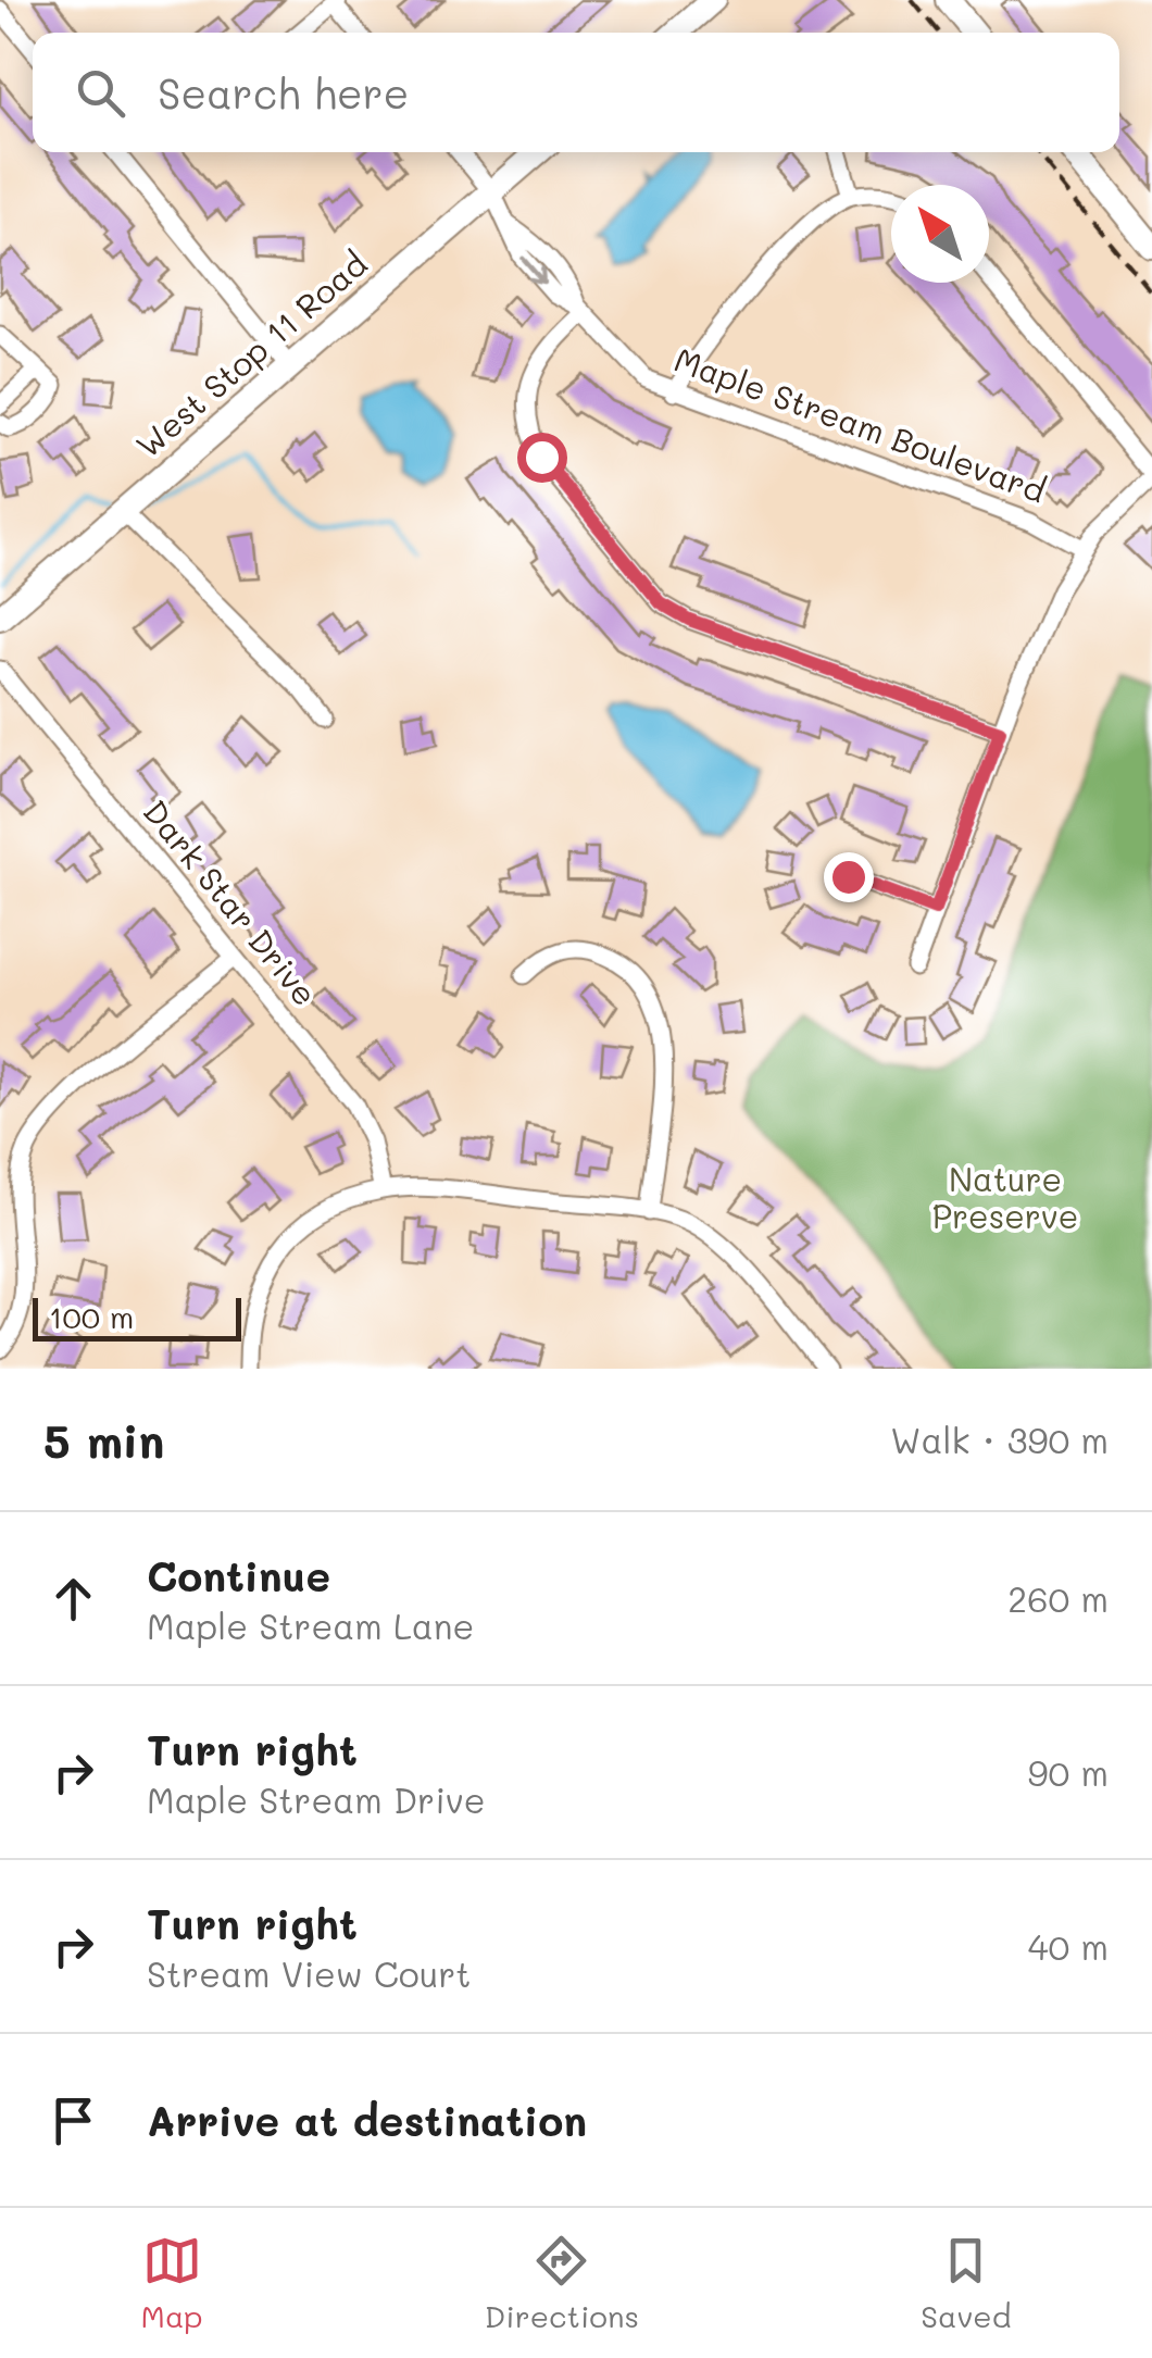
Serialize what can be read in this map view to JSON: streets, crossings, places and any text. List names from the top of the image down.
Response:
{
  "streets": {
    "main road": ["West Stop 11 Road"],
    "street": ["Maple Stream Boulevard", "Dark Star Drive"]
  },
  "crossings": [
    ["West Stop 11 Road", "Maple Stream Boulevard"]
  ],
  "parks": ["Nature Preserve"],
  "scale_bar": "100 m",
  "north": "top left",
  "page": {
    "search": "Search here",
    "scale": "100 m",
    "heading": ["5 min", "Walk · 390 m"],
    "list": [
      ["Continue", "Maple Stream Lane", "260 m"],
      ["Turn right", "Maple Stream Drive", "90 m"],
      ["Turn right", "Stream View Court", "40 m"],
      "Arrive at destination"
    ],
    "nav": ["Map", "Directions", "Saved"]
  }
}
